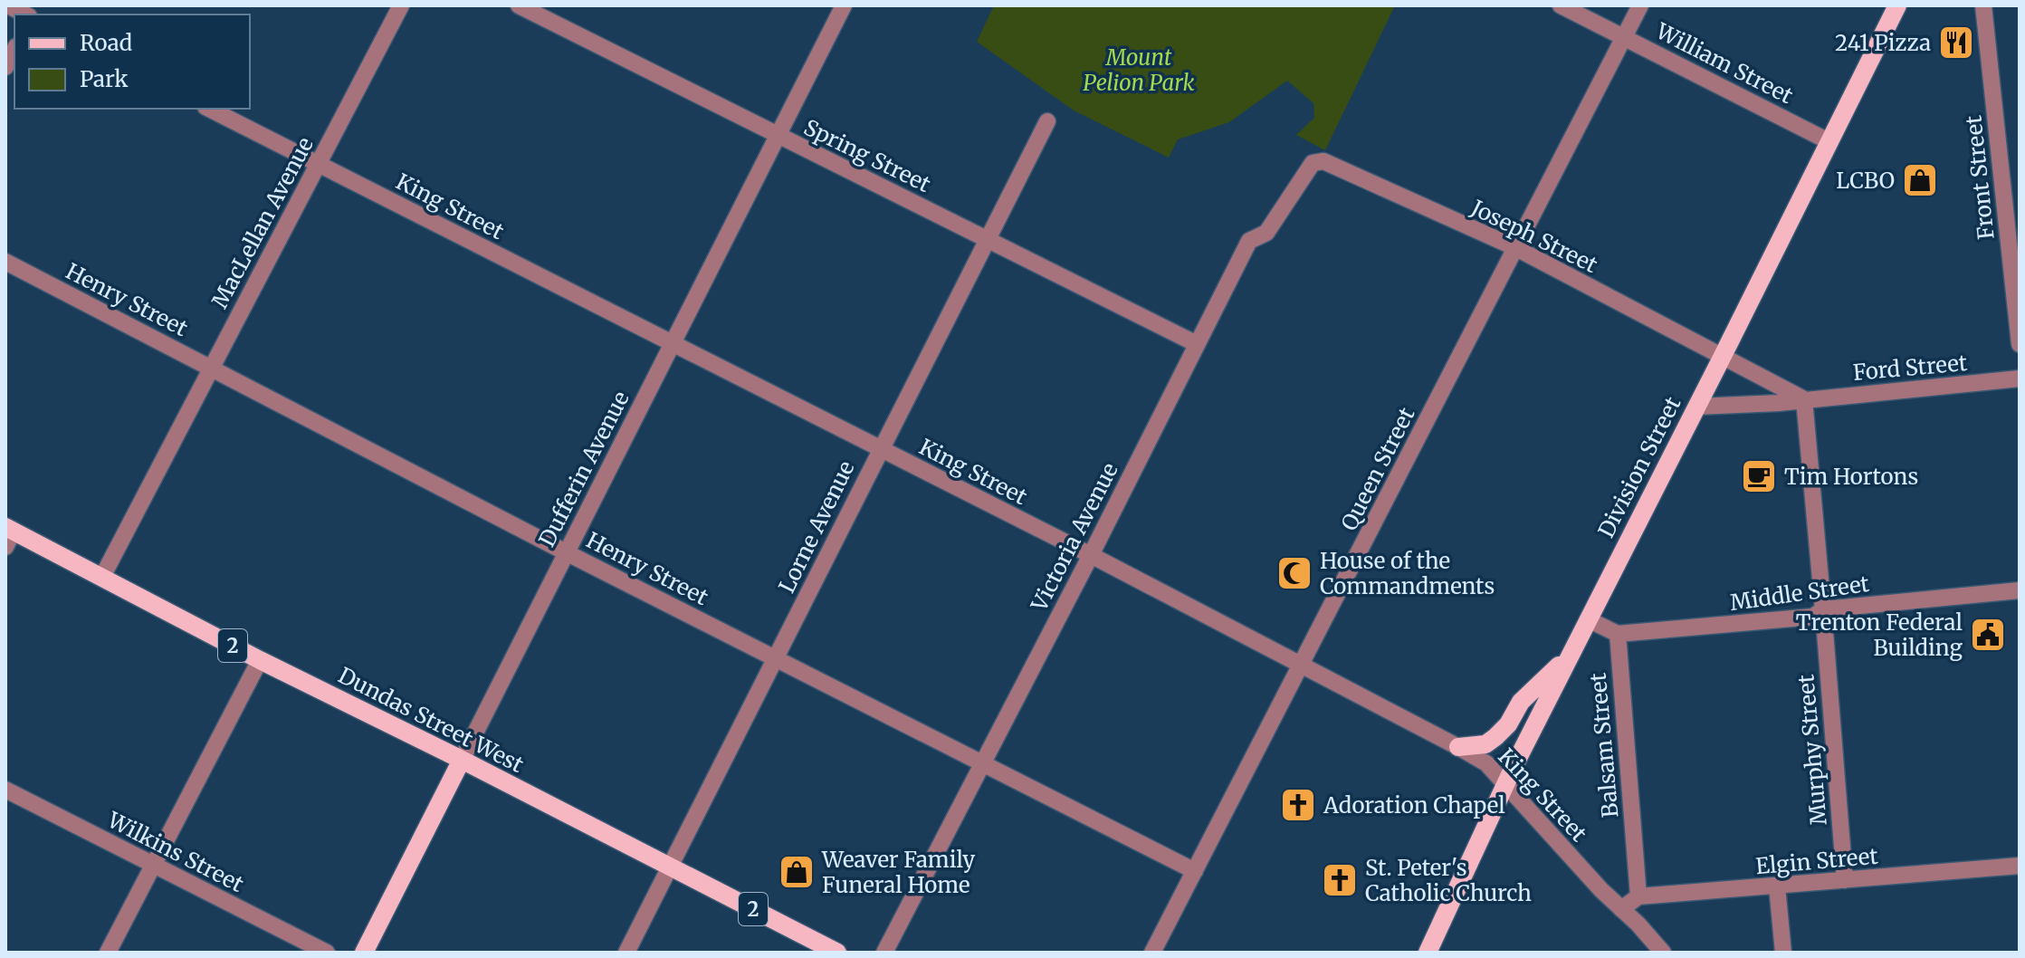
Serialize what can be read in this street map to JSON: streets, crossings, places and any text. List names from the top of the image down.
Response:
{
  "streets": {
    "main road": [
      "Division Street",
      "Dufferin Avenue",
      "2",
      "Dundas Street West"
    ],
    "street": [
      "William Street",
      "Spring Street",
      "Front Street",
      "King Street",
      "MacLellan Avenue",
      "Joseph Street",
      "Henry Street",
      "Ford Street",
      "Queen Street",
      "Lorne Avenue",
      "Victoria Avenue",
      "Middle Street",
      "Balsam Street",
      "Murphy Street",
      "Wilkins Street",
      "Elgin Street"
    ]
  },
  "crossings": [
    ["William Street", "Division Street"],
    ["William Street", "Queen Street"],
    ["Spring Street", "Dufferin Avenue"],
    ["Spring Street", "Lorne Avenue"],
    ["Spring Street", "Victoria Avenue"],
    ["King Street", "MacLellan Avenue"],
    ["King Street", "Division Street"],
    ["King Street", "Dufferin Avenue"],
    ["King Street", "Queen Street"],
    ["King Street", "Lorne Avenue"],
    ["King Street", "Victoria Avenue"],
    ["MacLellan Avenue", "Henry Street"],
    ["MacLellan Avenue", "Dundas Street West"],
    ["Joseph Street", "Division Street"],
    ["Joseph Street", "Queen Street"],
    ["Joseph Street", "Victoria Avenue"],
    ["Henry Street", "Dufferin Avenue"],
    ["Henry Street", "Queen Street"],
    ["Henry Street", "Lorne Avenue"],
    ["Henry Street", "Victoria Avenue"],
    ["Ford Street", "Division Street"],
    ["Ford Street", "Murphy Street"],
    ["Dufferin Avenue", "Dundas Street West"],
    ["Lorne Avenue", "Dundas Street West"],
    ["Middle Street", "Balsam Street"],
    ["Middle Street", "Murphy Street"],
    ["Balsam Street", "Elgin Street"],
    ["Murphy Street", "Elgin Street"]
  ],
  "parks": ["Mount Pelion Park"],
  "places": {
    "restaurant": ["241 Pizza"],
    "shop": ["LCBO", "Weaver Family Funeral Home"],
    "cafe": ["Tim Hortons"],
    "mosque": ["House of the Commandments"],
    "public building": ["Trenton Federal Building"],
    "church": ["Adoration Chapel", "St. Peter's Catholic Church"]
  },
  "legend": ["Road", "Park"]
}
